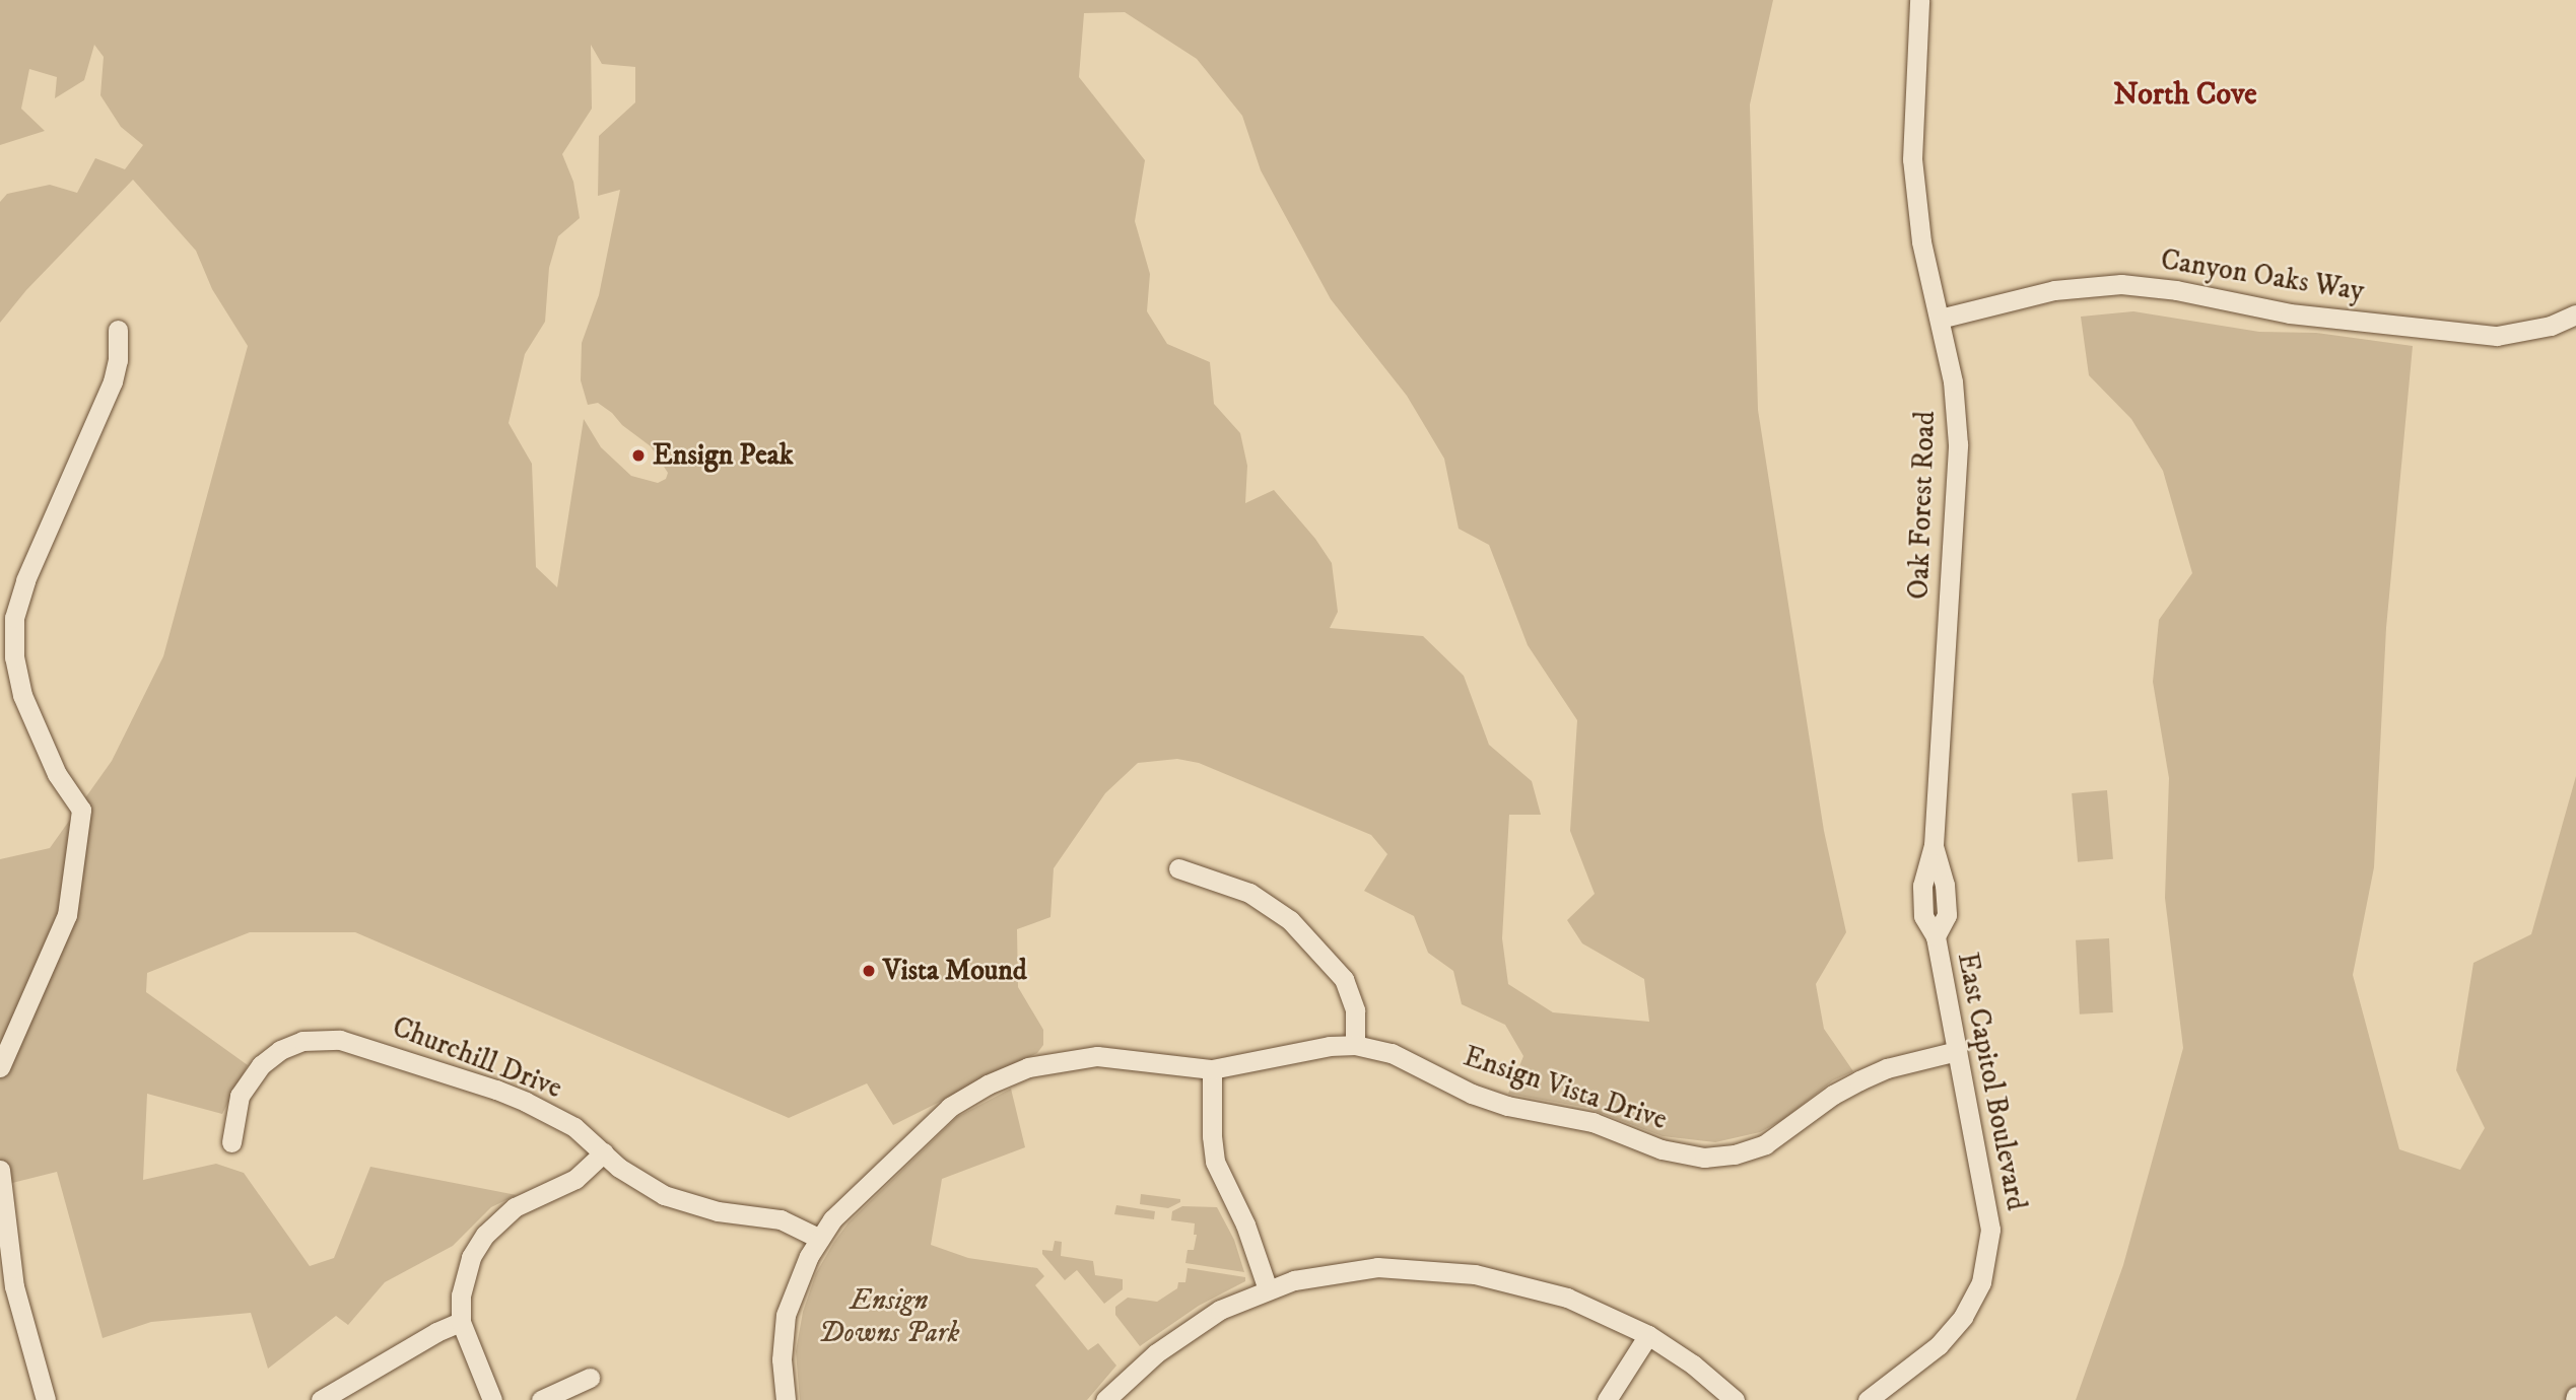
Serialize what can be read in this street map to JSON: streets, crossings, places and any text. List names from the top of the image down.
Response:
{
  "streets": {
    "street": [
      "Canyon Oaks Way",
      "Oak Forest Road",
      "Churchill Drive",
      "East Capitol Boulevard",
      "Ensign Vista Drive"
    ]
  },
  "crossings": [
    ["Canyon Oaks Way", "Oak Forest Road"],
    ["Oak Forest Road", "East Capitol Boulevard"],
    ["Churchill Drive", "Ensign Vista Drive"],
    ["East Capitol Boulevard", "Ensign Vista Drive"]
  ],
  "districts": ["North Cove"],
  "parks": ["Ensign Downs Park"],
  "places": ["Ensign Peak", "Vista Mound"]
}
